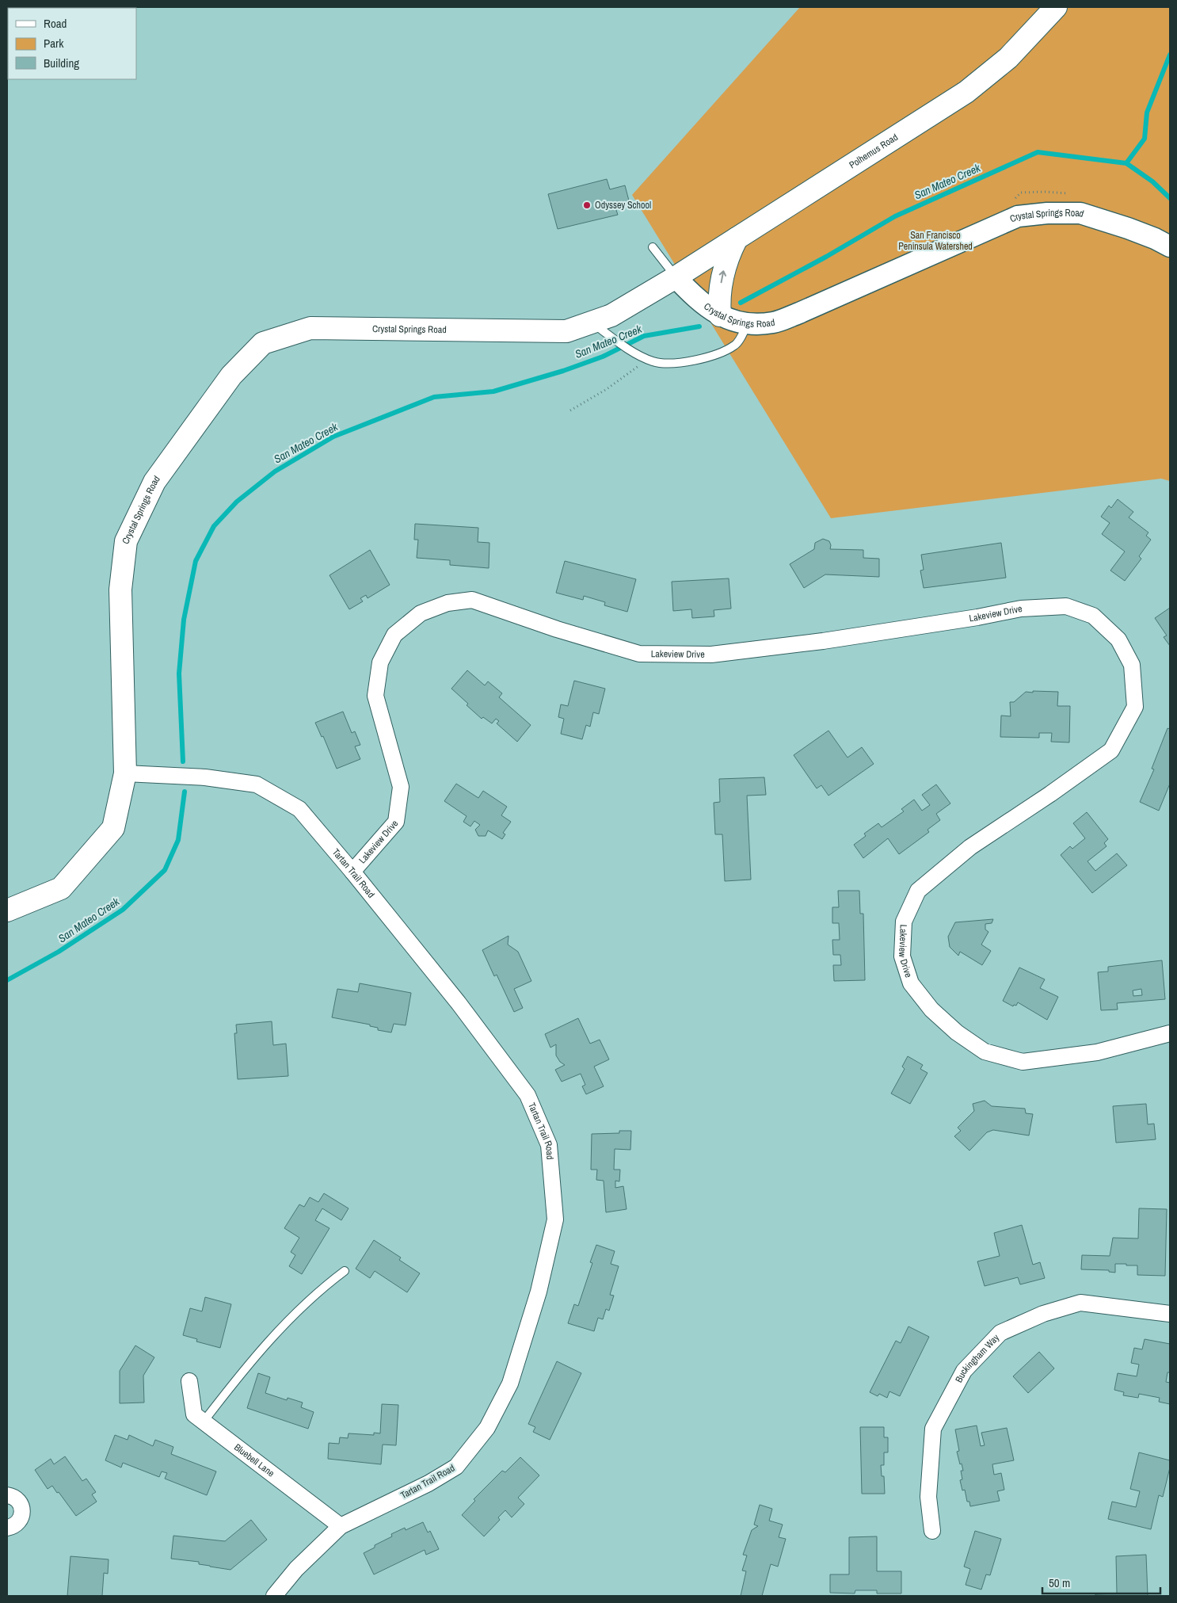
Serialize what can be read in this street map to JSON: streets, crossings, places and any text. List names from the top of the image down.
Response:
{
  "streets": {
    "main road": ["Polhemus Road", "Crystal Springs Road"],
    "street": [
      "Lakeview Drive",
      "Tartan Trail Road",
      "Buckingham Way",
      "Bluebell Lane"
    ]
  },
  "crossings": [
    ["Polhemus Road", "Crystal Springs Road"],
    ["Crystal Springs Road", "Tartan Trail Road"],
    ["Lakeview Drive", "Tartan Trail Road"],
    ["Tartan Trail Road", "Bluebell Lane"]
  ],
  "water": ["San Mateo Creek"],
  "parks": ["San Francisco Peninsula Watershed"],
  "places": ["Odyssey School"],
  "legend": ["Road", "Park", "Building"],
  "scale_bar": "50 m"
}
